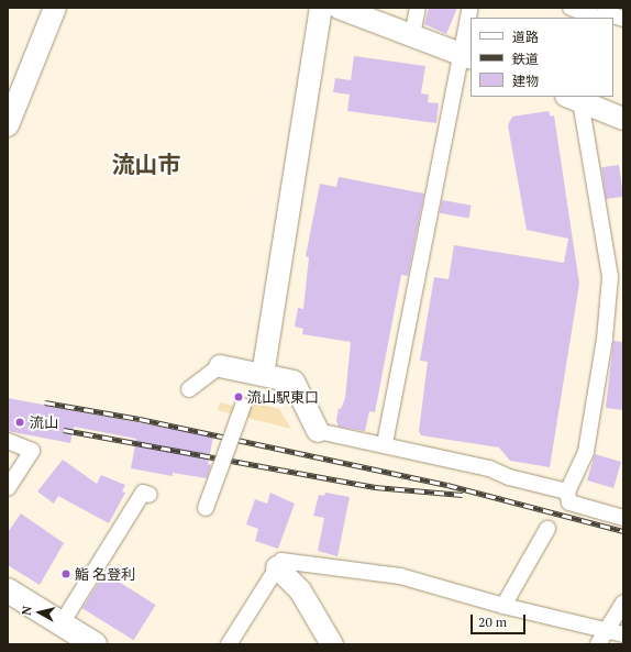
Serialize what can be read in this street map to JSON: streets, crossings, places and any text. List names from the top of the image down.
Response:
{
  "districts": ["流山市"],
  "places": ["流山駅東口", "流山", "鮨 名登利"],
  "legend": ["道路", "鉄道", "建物"],
  "scale_bar": "20 m",
  "north": "left"
}
